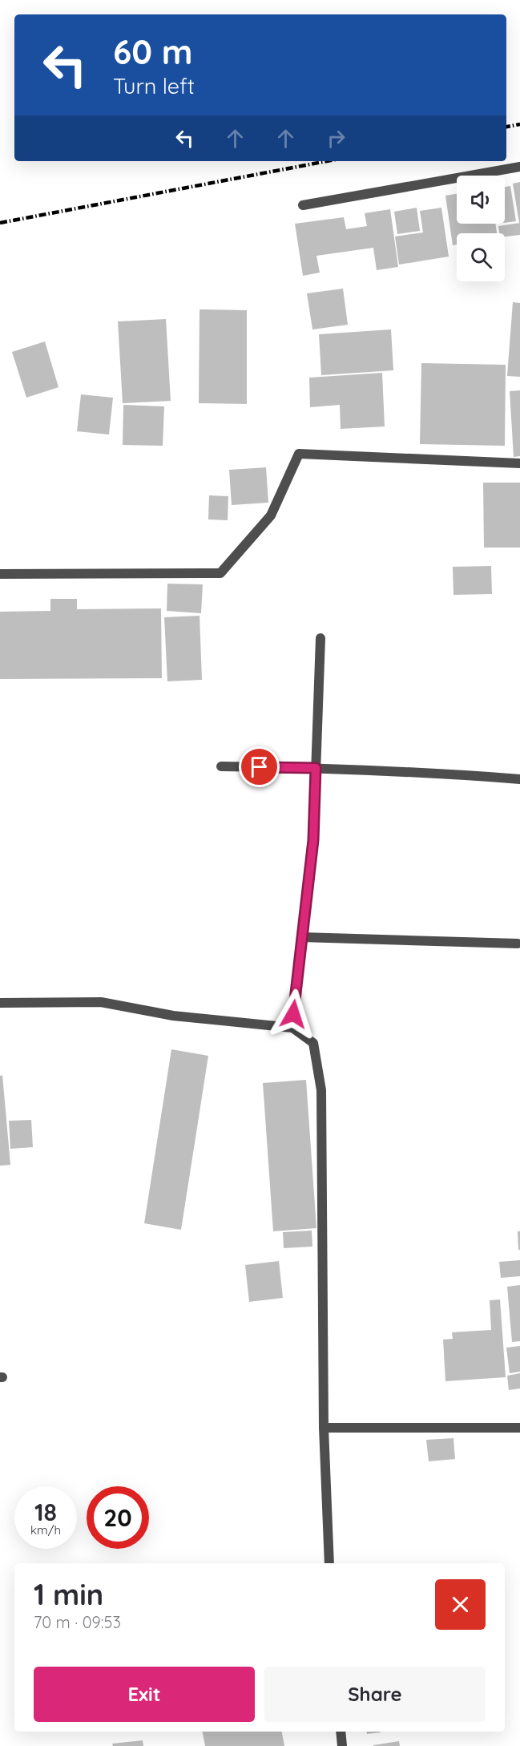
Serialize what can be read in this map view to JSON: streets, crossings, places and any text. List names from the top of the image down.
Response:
{
  "page": {
    "turn": ["60 m", "Turn left"],
    "speed": "18 km/h",
    "limit": "20",
    "heading": ["1 min", "70 m · 09:53"],
    "buttons": ["Exit", "Share"]
  }
}
